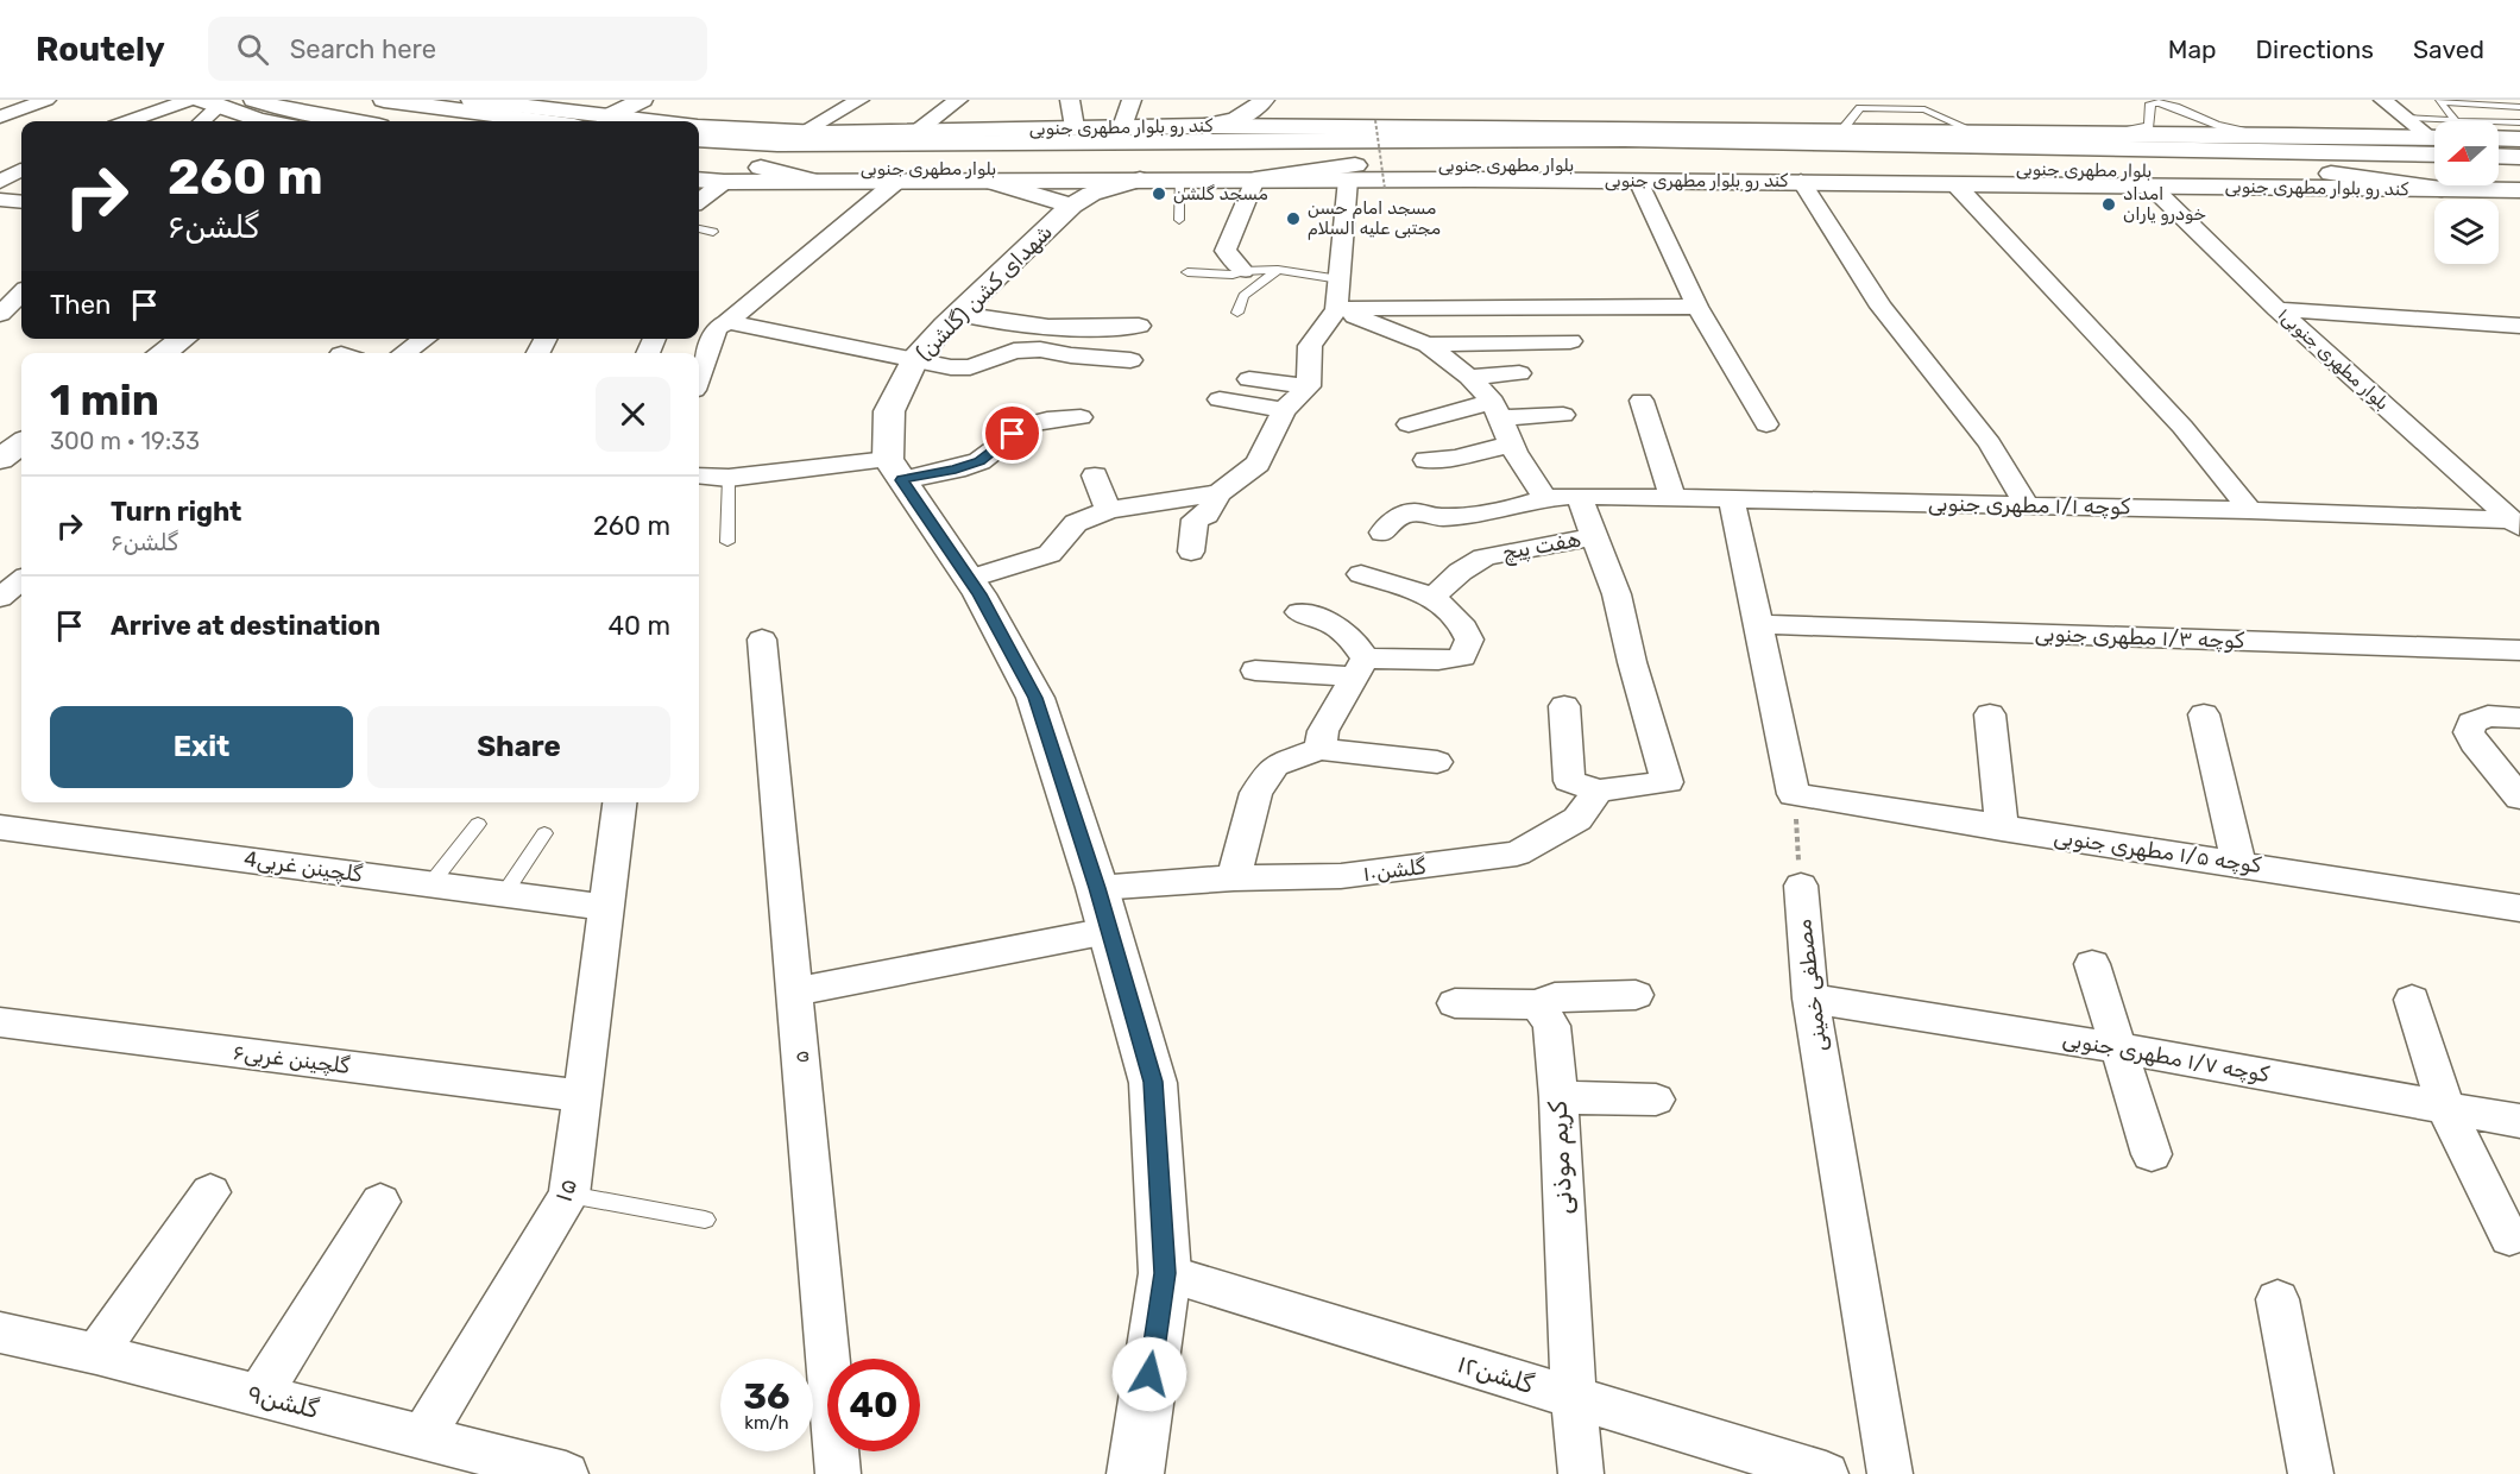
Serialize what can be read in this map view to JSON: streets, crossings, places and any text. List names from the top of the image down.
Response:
{
  "streets": {
    "main road": ["کند رو بلوار مطهری جنوبی", "بلوار مطهری جنوبی", "شهدای کشن (گلشن)"],
    "street": [
      "۱بلوار مطهری جنوبی",
      "کوچه ۱/۱ مطهری جنوبی",
      "هفت پیچ",
      "کوچه ۱/۳ مطهری جنوبی",
      "کوچه ۱/۵ مطهری جنوبی",
      "4گلچینن غربی",
      "گلشن۱۰",
      "مصطفی خمینی",
      "۵",
      "کوچه ۱/۷ مطهری جنوبی",
      "گلچینن غربی۶",
      "کریم موذنی",
      "۱۵",
      "گلشن۱۲",
      "گلشن۹"
    ]
  },
  "crossings": [
    ["کند رو بلوار مطهری جنوبی", "بلوار مطهری جنوبی"],
    ["کند رو بلوار مطهری جنوبی", "شهدای کشن (گلشن)"],
    ["کند رو بلوار مطهری جنوبی", "۱بلوار مطهری جنوبی"],
    ["۱بلوار مطهری جنوبی", "کوچه ۱/۱ مطهری جنوبی"],
    ["4گلچینن غربی", "۱۵"],
    ["مصطفی خمینی", "کوچه ۱/۷ مطهری جنوبی"],
    ["گلچینن غربی۶", "۱۵"],
    ["کریم موذنی", "گلشن۱۲"],
    ["۱۵", "گلشن۹"]
  ],
  "places": ["مسجد گلشن", "امداد خودرو یاران", "مسجد امام حسن مجتبی علیه السلام"],
  "north": "left",
  "page": {
    "header": "Routely",
    "search": "Search here",
    "nav": ["Map", "Directions", "Saved"],
    "turn": ["260 m", "گلشن۶"],
    "then": "Then",
    "heading": ["1 min", "300 m · 19:33"],
    "list": [
      {
        "name": "Turn right",
        "note": "گلشن۶",
        "value": "260 m"
      },
      {
        "name": "Arrive at destination",
        "value": "40 m"
      }
    ],
    "buttons": ["Exit", "Share"],
    "speed": "36 km/h",
    "limit": "40"
  }
}
